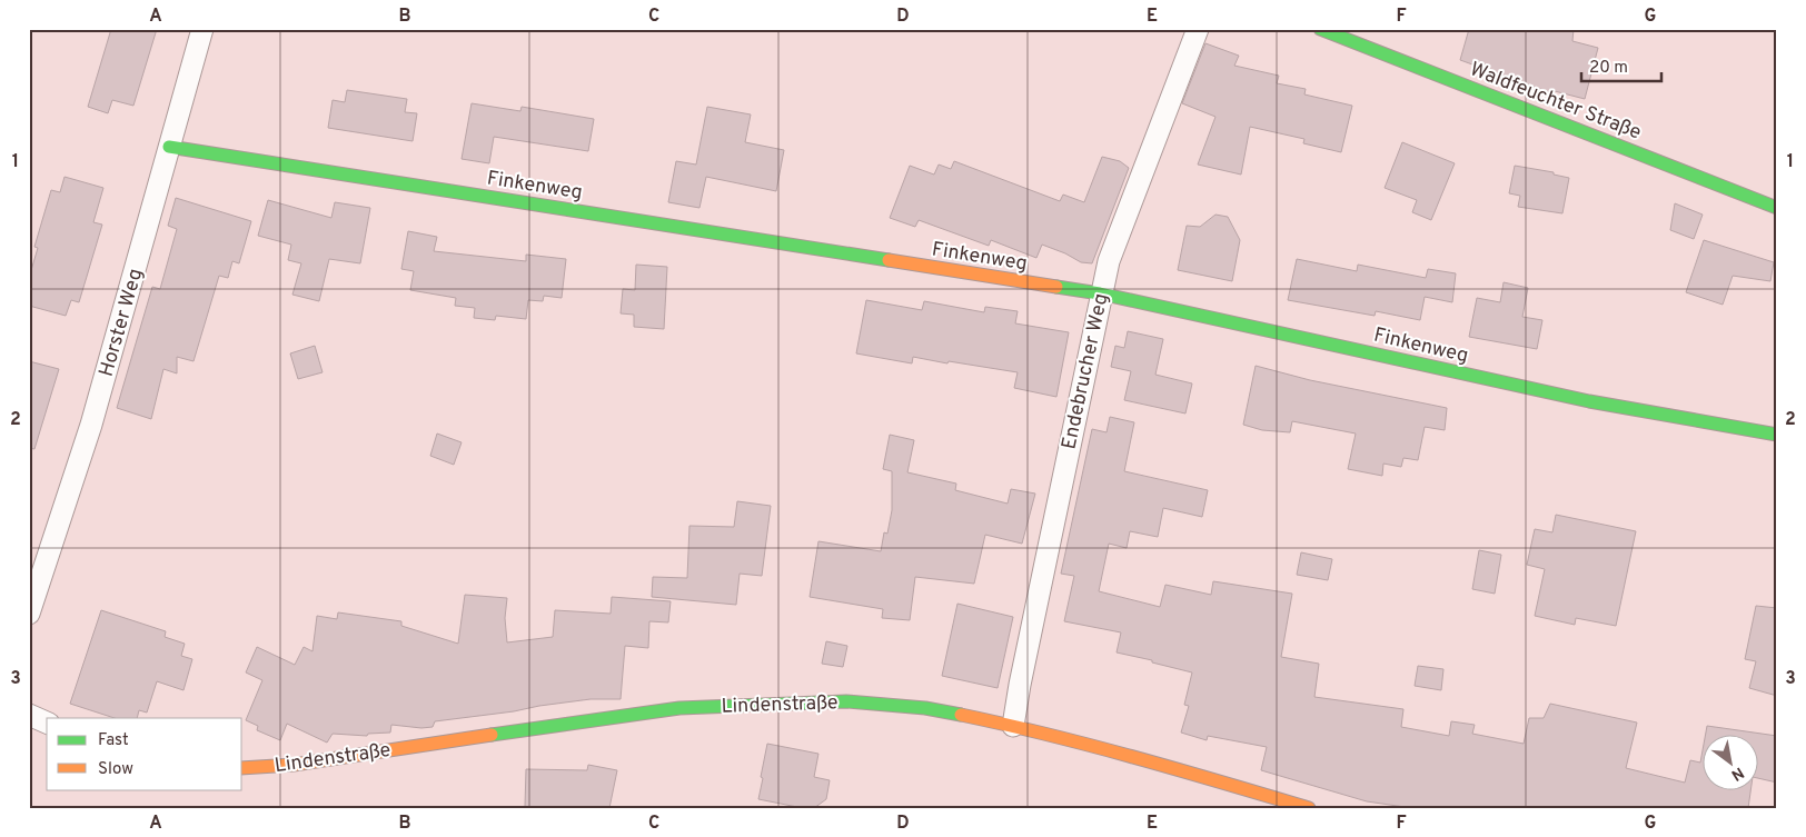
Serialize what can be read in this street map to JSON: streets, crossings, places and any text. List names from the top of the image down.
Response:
{
  "streets": {
    "street": [
      "Waldfeuchter Straße",
      "Finkenweg",
      "Horster Weg",
      "Endebrucher Weg",
      "Lindenstraße"
    ]
  },
  "crossings": [
    ["Finkenweg", "Horster Weg"],
    ["Finkenweg", "Endebrucher Weg"],
    ["Endebrucher Weg", "Lindenstraße"]
  ],
  "legend": ["Fast", "Slow"],
  "scale_bar": "20 m",
  "north": "bottom right",
  "grid": {
    "columns": [
      "A",
      "B",
      "C",
      "D",
      "E",
      "F",
      "G"
    ],
    "rows": ["1", "2", "3"]
  }
}
